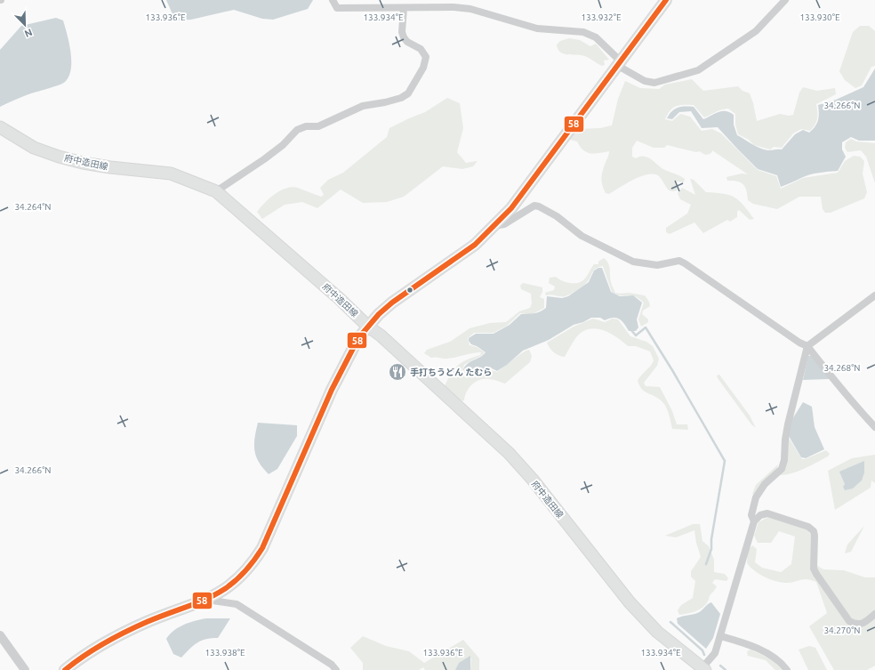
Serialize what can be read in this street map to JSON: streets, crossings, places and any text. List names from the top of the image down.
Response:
{
  "streets": {
    "main road": ["府中造田線"]
  },
  "places": {
    "restaurant": ["手打ちうどん たむら"]
  },
  "lines": ["transit line 58"],
  "north": "bottom right",
  "coordinates": [
    "133.936°E",
    "133.934°E",
    "133.932°E",
    "133.930°E",
    "34.266°N",
    "34.264°N",
    "34.268°N",
    "34.270°N",
    "133.938°E"
  ]
}
